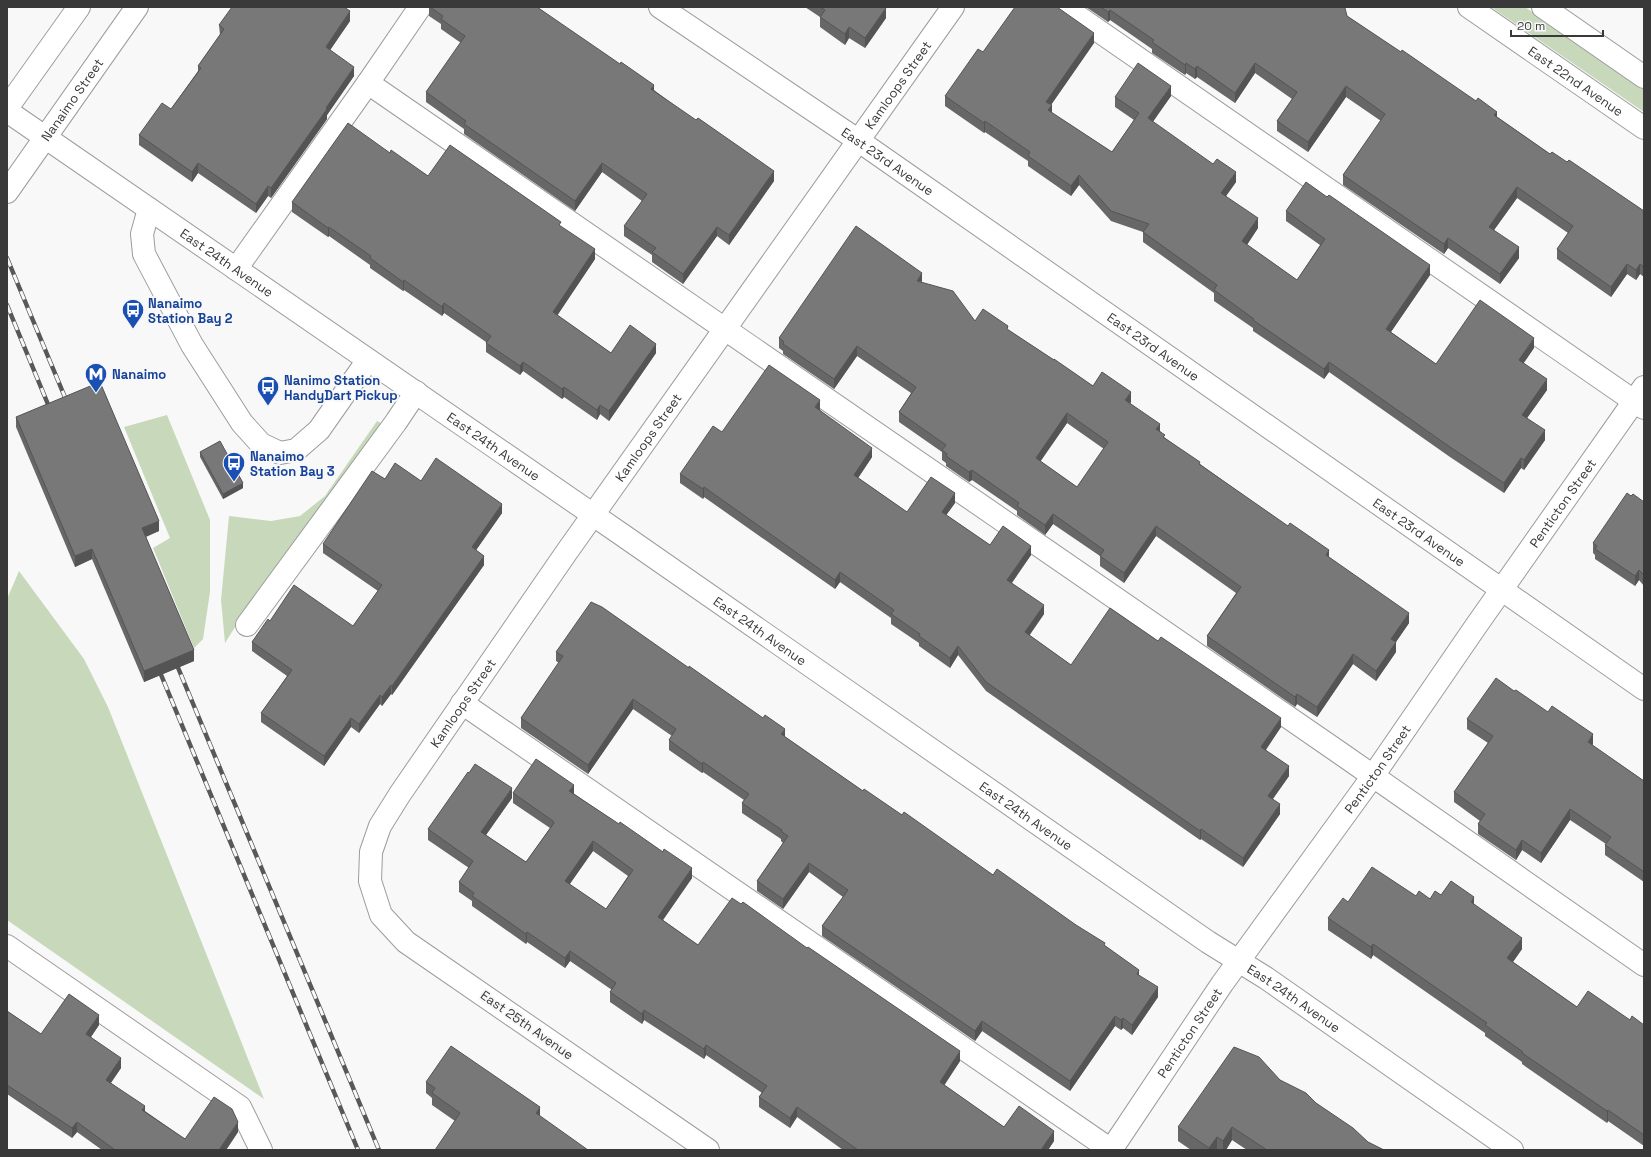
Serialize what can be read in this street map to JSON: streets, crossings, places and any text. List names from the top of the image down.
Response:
{
  "streets": {
    "street": [
      "East 22nd Avenue",
      "Kamloops Street",
      "Nanaimo Street",
      "East 23rd Avenue",
      "East 24th Avenue",
      "Penticton Street",
      "East 25th Avenue"
    ]
  },
  "crossings": [
    ["Kamloops Street", "East 23rd Avenue"],
    ["Kamloops Street", "East 24th Avenue"],
    ["Kamloops Street", "East 25th Avenue"],
    ["Nanaimo Street", "East 24th Avenue"],
    ["East 23rd Avenue", "Penticton Street"],
    ["East 24th Avenue", "Penticton Street"]
  ],
  "places": {
    "bus stop": ["Nanaimo Station Bay 2", "Nanimo Station HandyDart Pickup", "Nanaimo Station Bay 3"],
    "metro station": ["Nanaimo"]
  },
  "scale_bar": "20 m"
}
